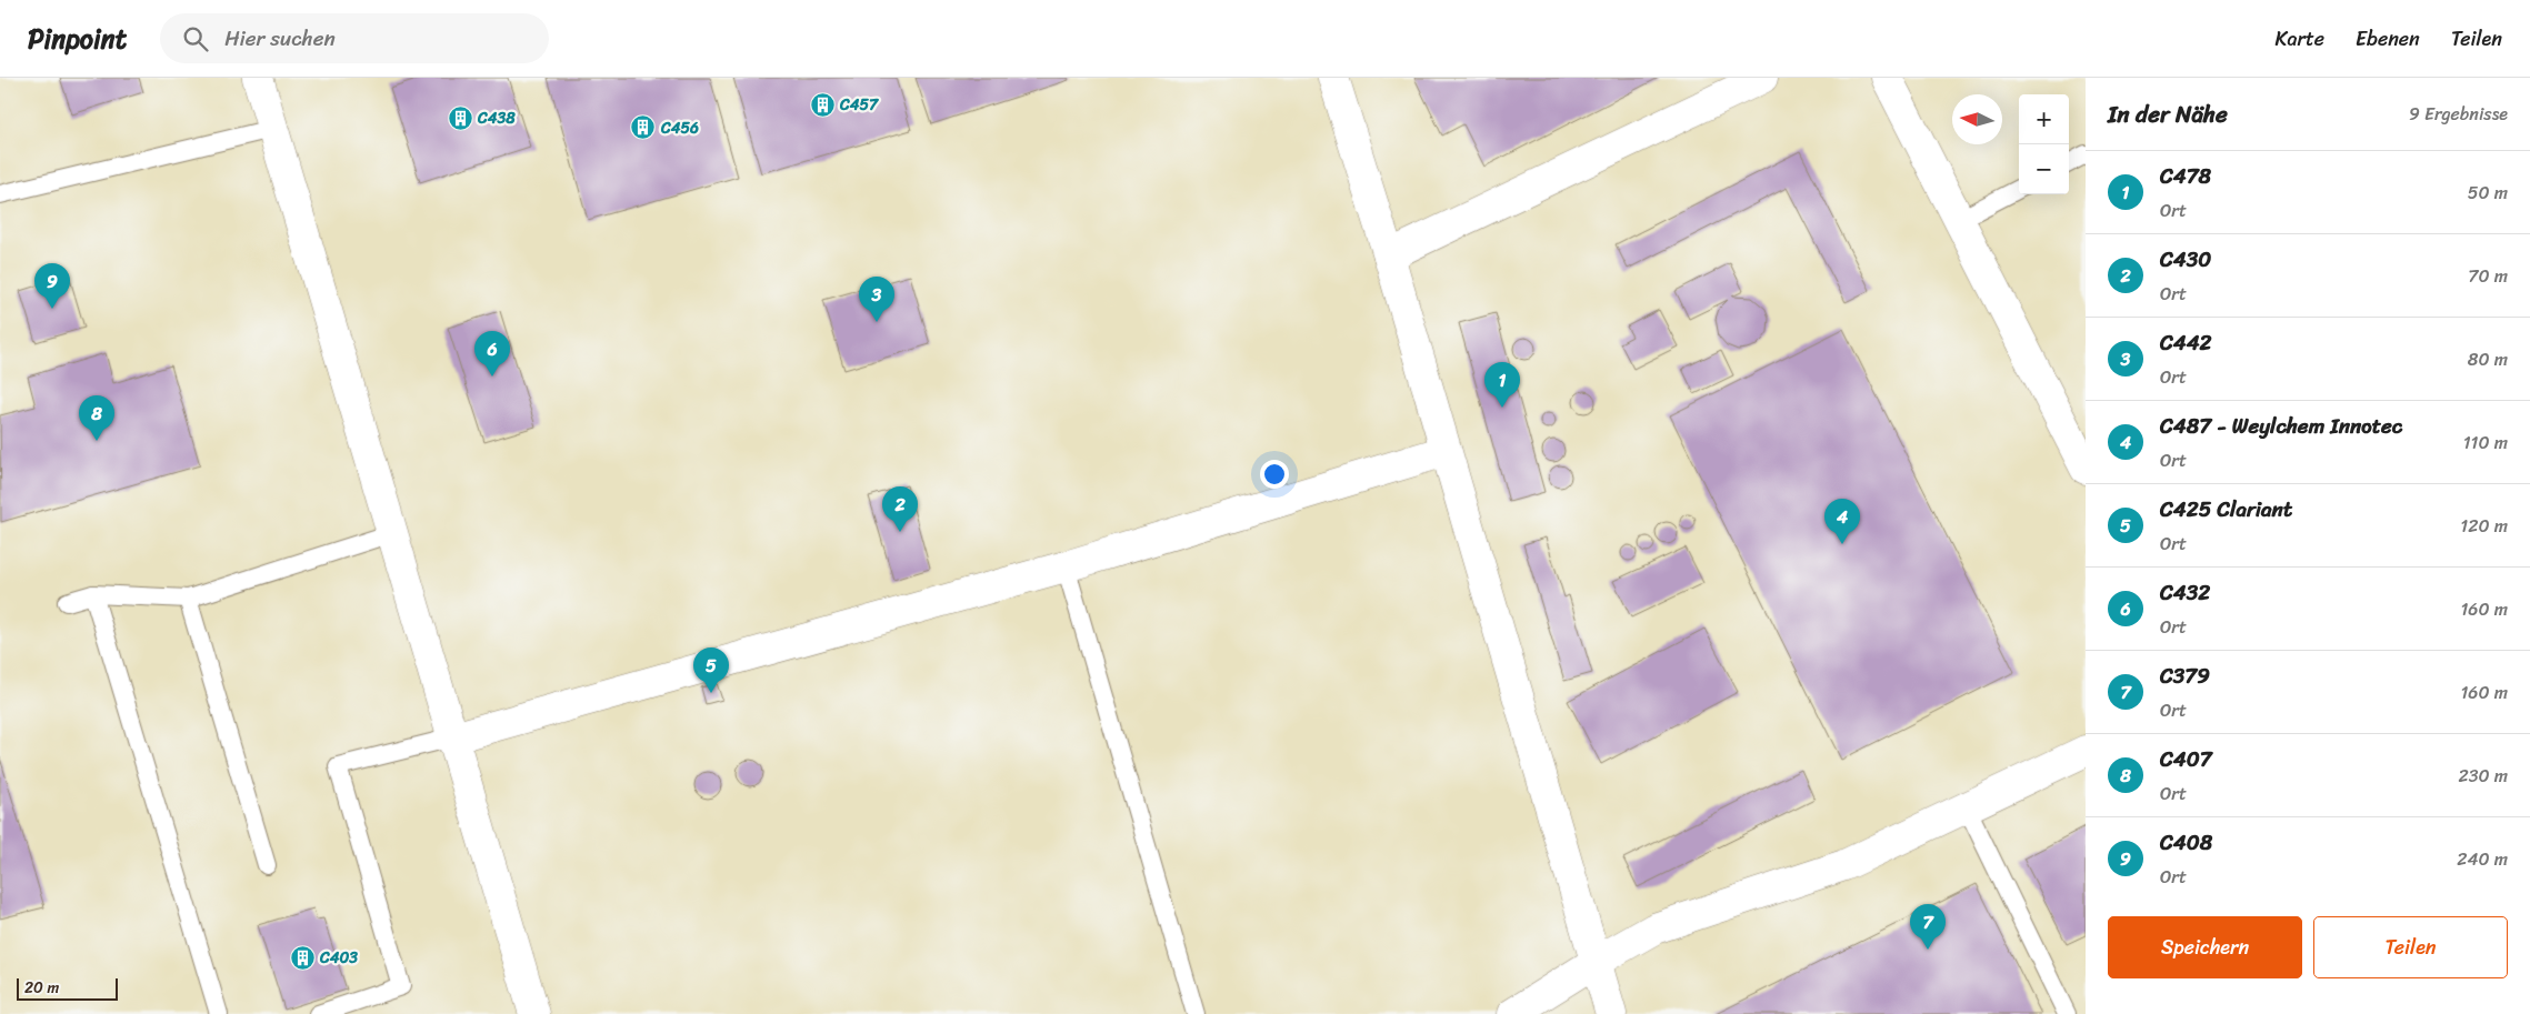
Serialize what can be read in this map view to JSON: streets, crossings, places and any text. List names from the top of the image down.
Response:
{
  "places": {
    "building": [
      "C457",
      "C438",
      "C456",
      "C403"
    ]
  },
  "scale_bar": "20 m",
  "north": "left",
  "page": {
    "header": "Pinpoint",
    "search": "Hier suchen",
    "nav": ["Karte", "Ebenen", "Teilen"],
    "heading": ["In der Nähe", "9 Ergebnisse"],
    "map_buttons": ["+", "−"],
    "list": [
      {
        "mark": "1",
        "name": "C478",
        "note": "Ort",
        "value": "50 m"
      },
      {
        "mark": "2",
        "name": "C430",
        "note": "Ort",
        "value": "70 m"
      },
      {
        "mark": "3",
        "name": "C442",
        "note": "Ort",
        "value": "80 m"
      },
      {
        "mark": "4",
        "name": "C487 - Weylchem Innotec",
        "note": "Ort",
        "value": "110 m"
      },
      {
        "mark": "5",
        "name": "C425 Clariant",
        "note": "Ort",
        "value": "120 m"
      },
      {
        "mark": "6",
        "name": "C432",
        "note": "Ort",
        "value": "160 m"
      },
      {
        "mark": "7",
        "name": "C379",
        "note": "Ort",
        "value": "160 m"
      },
      {
        "mark": "8",
        "name": "C407",
        "note": "Ort",
        "value": "230 m"
      },
      {
        "mark": "9",
        "name": "C408",
        "note": "Ort",
        "value": "240 m"
      }
    ],
    "pins": [
      "9",
      "3",
      "6",
      "1",
      "8",
      "2",
      "4",
      "5",
      "7"
    ],
    "buttons": ["Speichern", "Teilen"],
    "scale": "20 m"
  }
}
